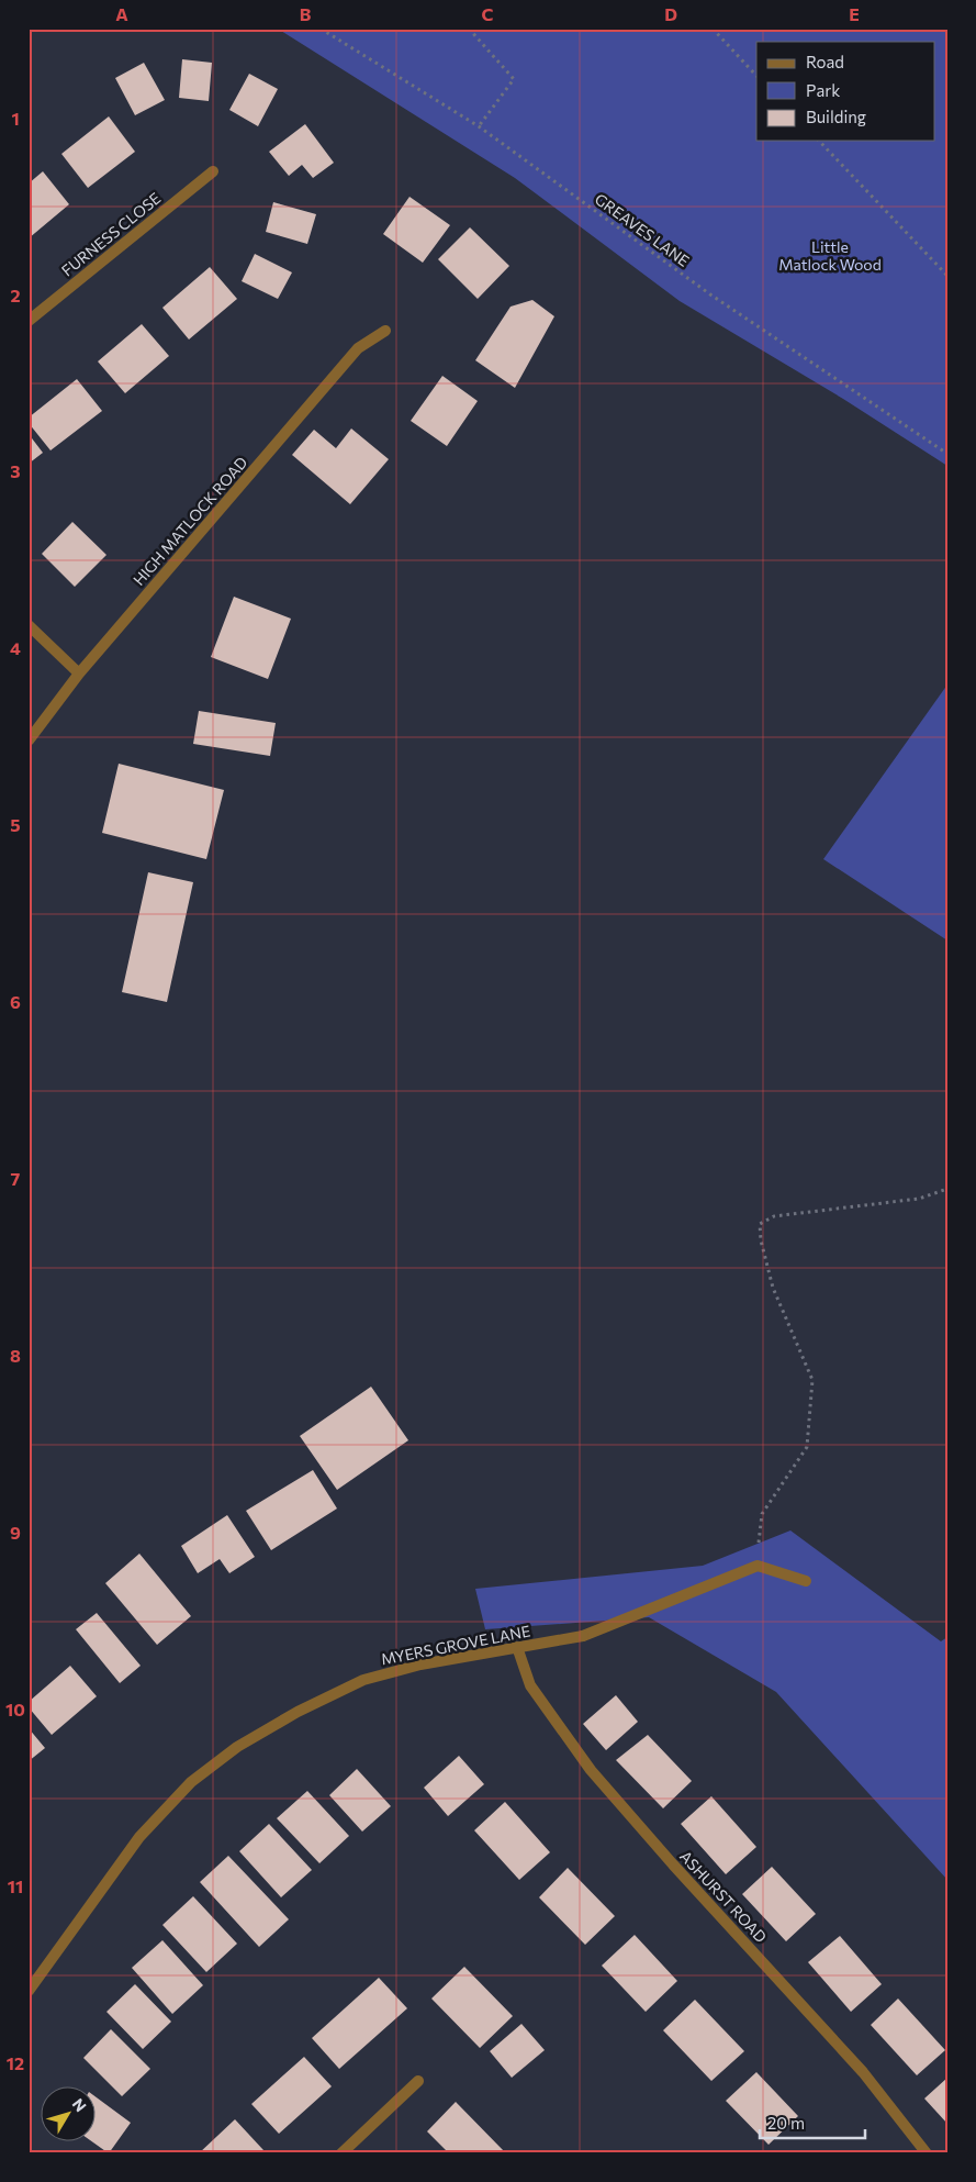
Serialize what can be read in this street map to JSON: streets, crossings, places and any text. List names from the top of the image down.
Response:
{
  "streets": {
    "street": [
      "FURNESS CLOSE",
      "HIGH MATLOCK ROAD",
      "MYERS GROVE LANE",
      "ASHURST ROAD"
    ],
    "path": ["GREAVES LANE"]
  },
  "crossings": [
    ["MYERS GROVE LANE", "ASHURST ROAD"]
  ],
  "parks": ["Little Matlock Wood"],
  "legend": ["Road", "Park", "Building"],
  "scale_bar": "20 m",
  "north": "top right",
  "grid": {
    "columns": [
      "A",
      "B",
      "C",
      "D",
      "E"
    ],
    "rows": [
      "1",
      "2",
      "3",
      "4",
      "5",
      "6",
      "7",
      "8",
      "9",
      "10",
      "11",
      "12"
    ]
  }
}
